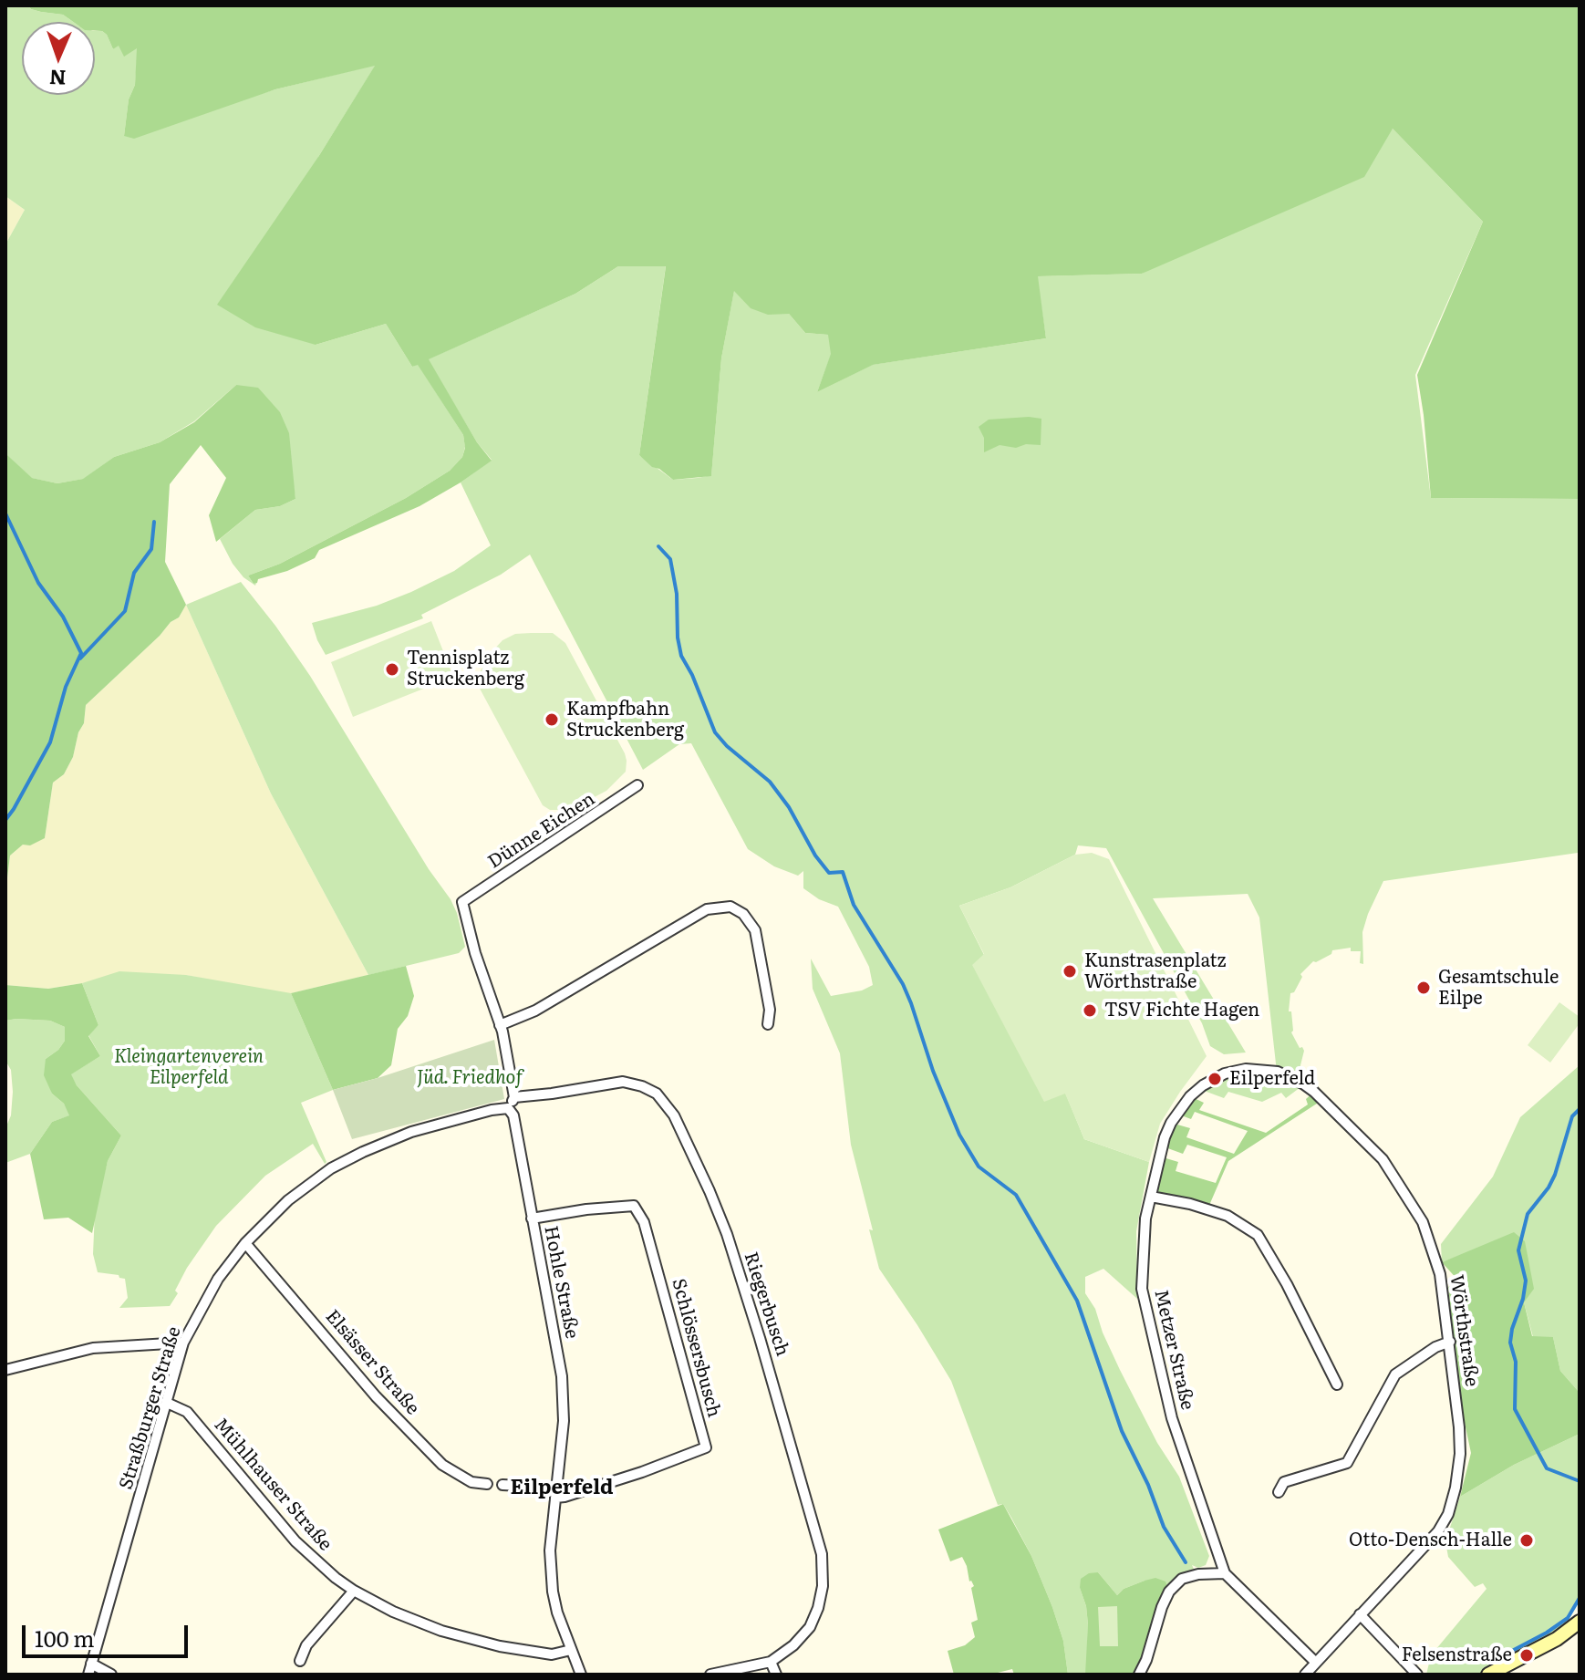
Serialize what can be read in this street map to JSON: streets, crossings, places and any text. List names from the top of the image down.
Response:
{
  "streets": {
    "street": [
      "Dünne Eichen",
      "Hohle Straße",
      "Riegerbusch",
      "Wörthstraße",
      "Schlössersbusch",
      "Metzer Straße",
      "Elsässer Straße",
      "Straßburger Straße",
      "Mühlhauser Straße"
    ]
  },
  "crossings": [
    ["Hohle Straße", "Schlössersbusch"],
    ["Hohle Straße", "Straßburger Straße"],
    ["Hohle Straße", "Mühlhauser Straße"],
    ["Wörthstraße", "Metzer Straße"],
    ["Elsässer Straße", "Straßburger Straße"],
    ["Straßburger Straße", "Mühlhauser Straße"]
  ],
  "districts": ["Eilperfeld"],
  "parks": ["Kleingartenverein Eilperfeld", "Jüd. Friedhof"],
  "places": [
    "Tennisplatz Struckenberg",
    "Kampfbahn Struckenberg",
    "Kunstrasenplatz Wörthstraße",
    "Gesamtschule Eilpe",
    "TSV Fichte Hagen",
    "Eilperfeld",
    "Otto-Densch-Halle",
    "Felsenstraße"
  ],
  "scale_bar": "100 m",
  "north": "bottom"
}
